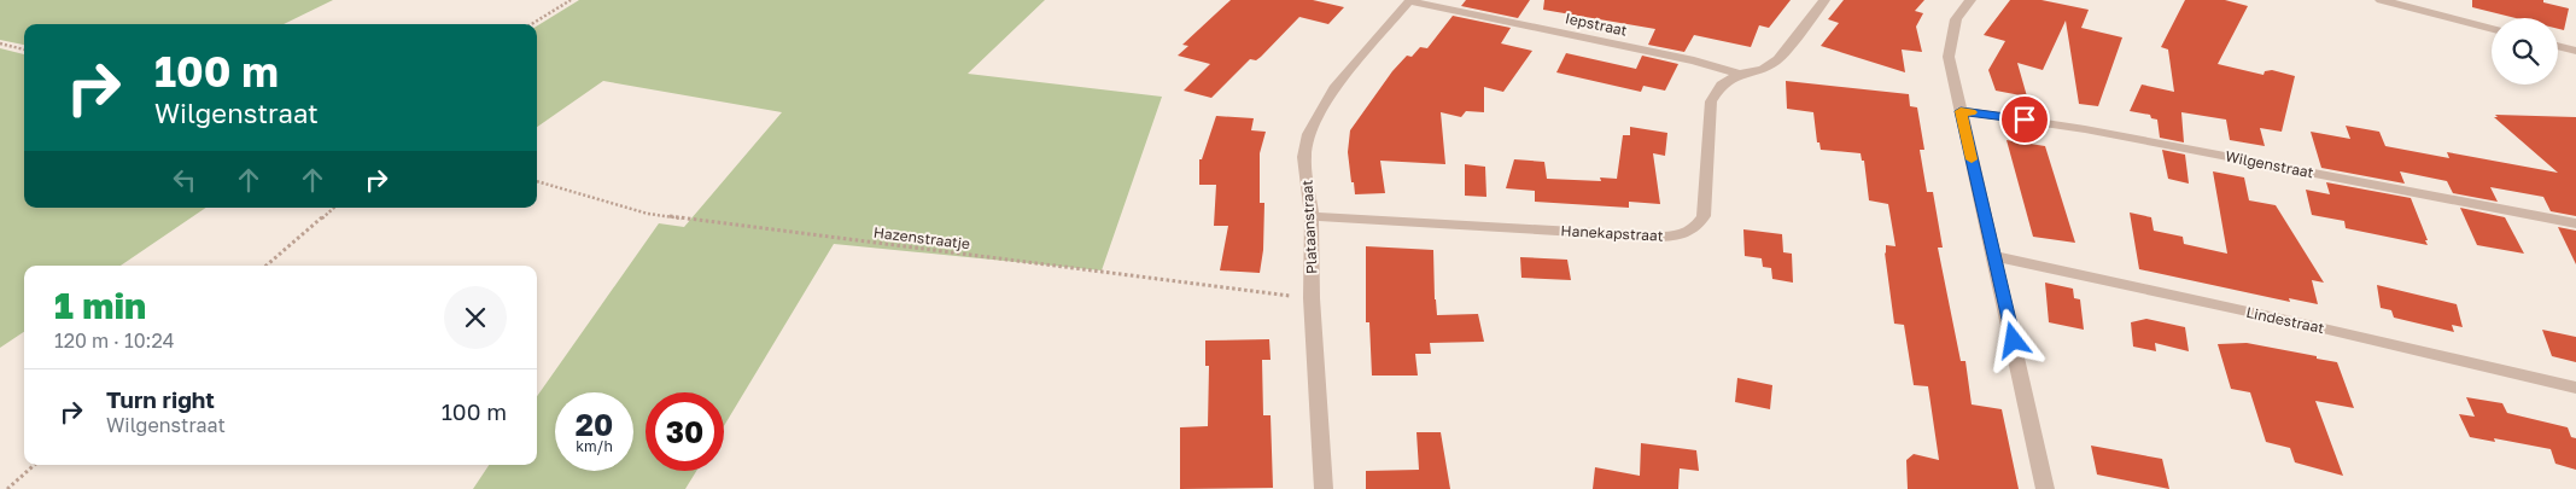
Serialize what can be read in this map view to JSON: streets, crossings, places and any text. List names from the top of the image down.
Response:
{
  "streets": {
    "street": [
      "Iepstraat",
      "Wilgenstraat",
      "Plataanstraat",
      "Hanekapstraat",
      "Lindestraat"
    ],
    "path": ["Hazenstraatje"]
  },
  "crossings": [
    ["Iepstraat", "Plataanstraat"],
    ["Iepstraat", "Hanekapstraat"],
    ["Plataanstraat", "Hanekapstraat"],
    ["Plataanstraat", "Hazenstraatje"]
  ],
  "page": {
    "turn": ["100 m", "Wilgenstraat"],
    "heading": ["1 min", "120 m · 10:24"],
    "list": [
      {
        "name": "Turn right",
        "note": "Wilgenstraat",
        "value": "100 m"
      }
    ],
    "speed": "20 km/h",
    "limit": "30"
  }
}
